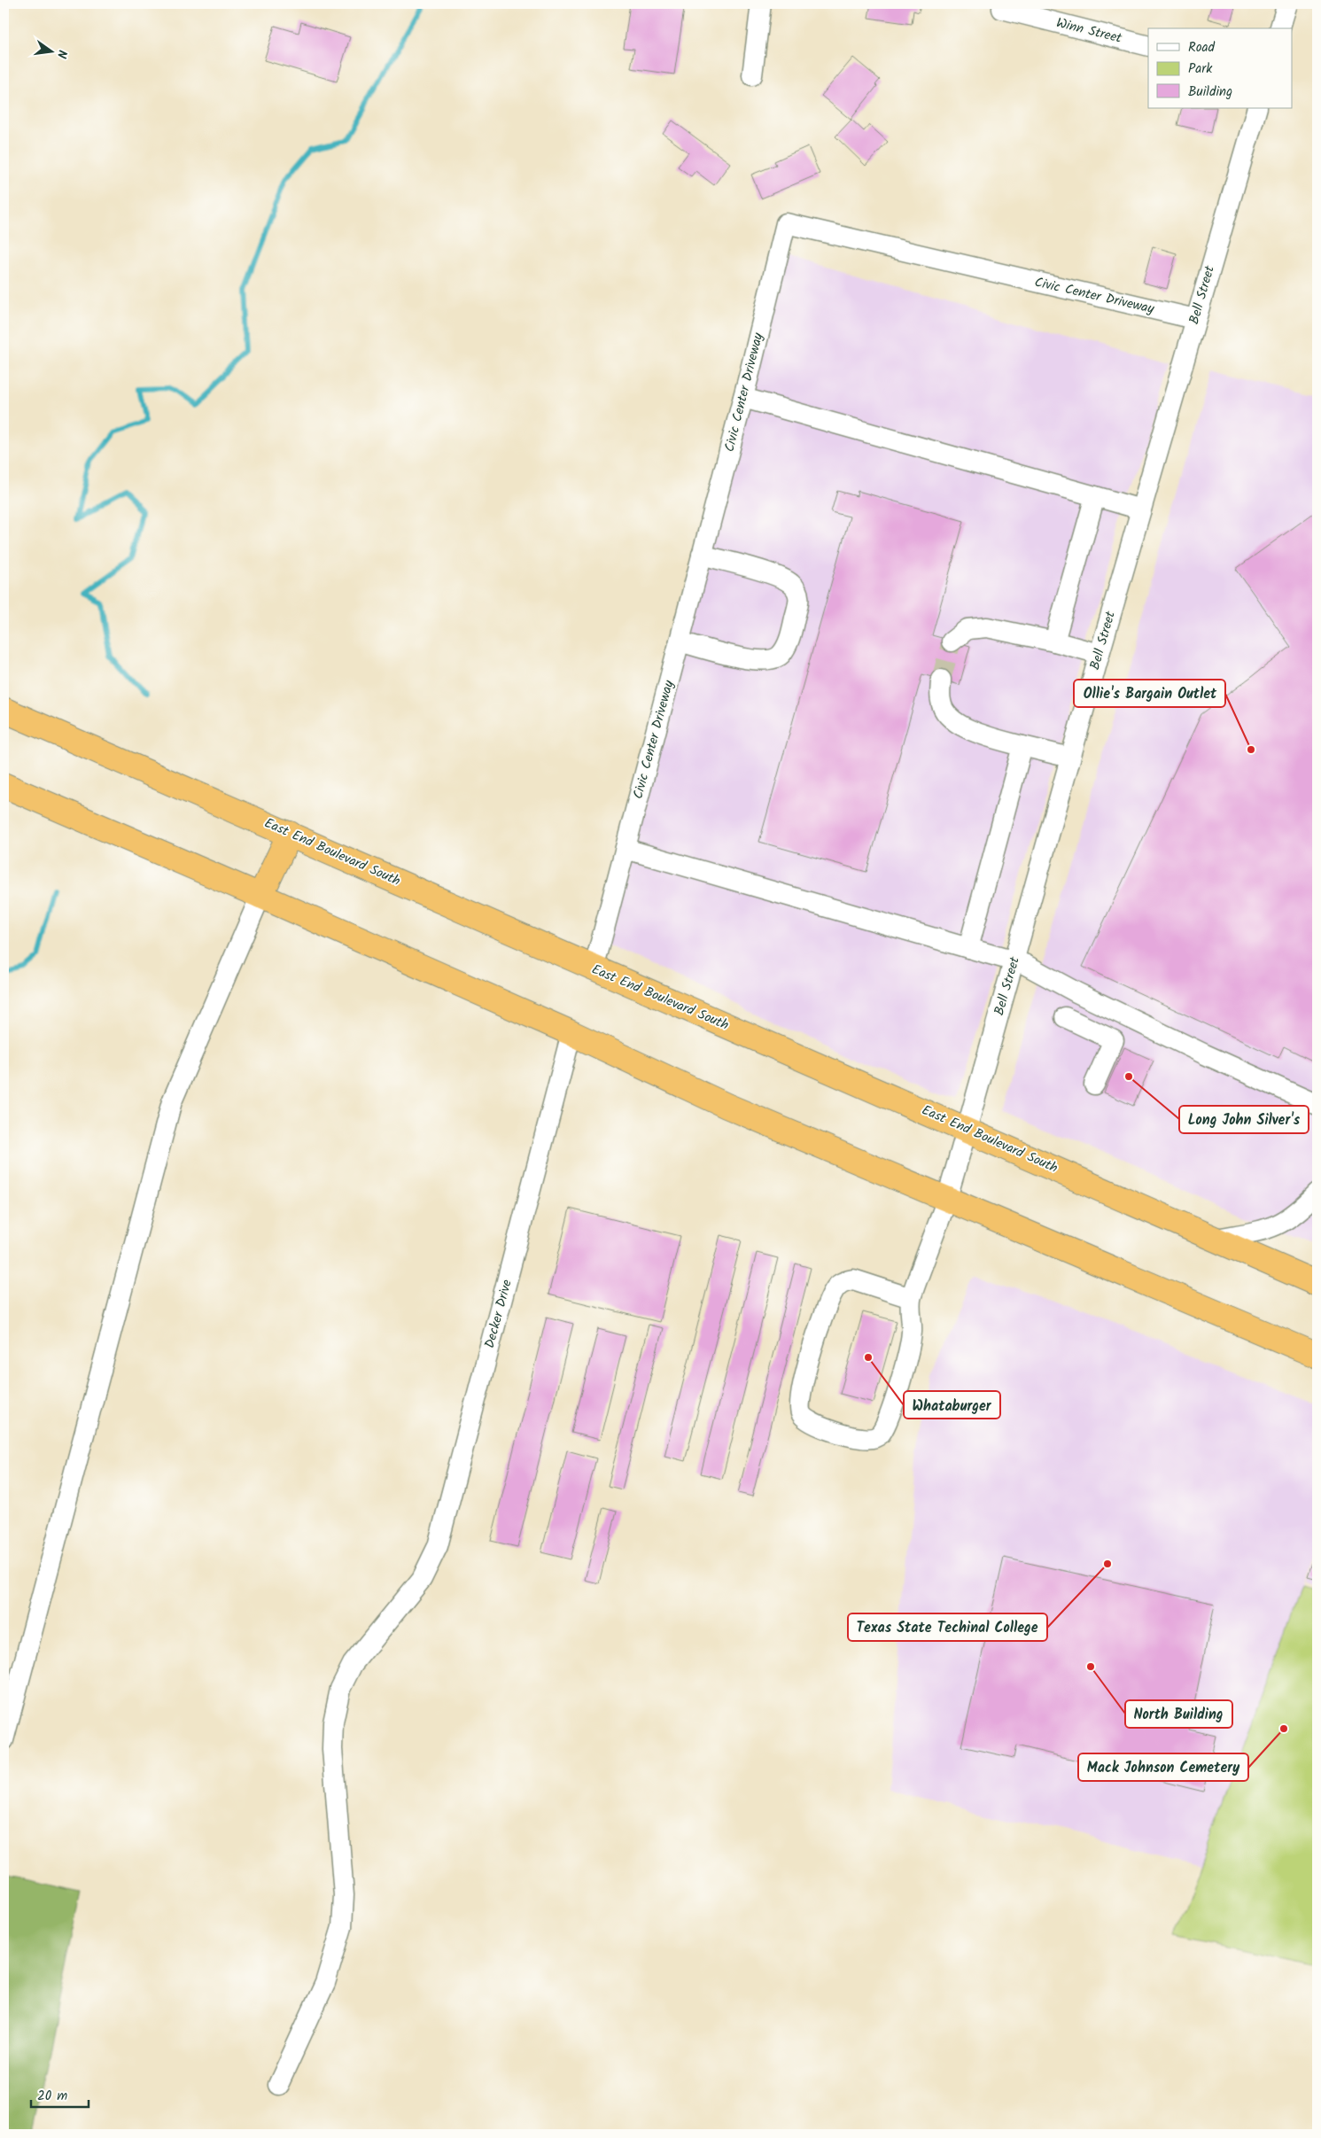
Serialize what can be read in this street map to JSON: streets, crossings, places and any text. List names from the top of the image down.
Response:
{
  "streets": {
    "highway": ["East End Boulevard South"],
    "street": [
      "Winn Street",
      "Bell Street",
      "Civic Center Driveway",
      "Decker Drive"
    ]
  },
  "crossings": [
    ["Bell Street", "Civic Center Driveway"],
    ["Bell Street", "East End Boulevard South"],
    ["Civic Center Driveway", "East End Boulevard South"]
  ],
  "places": [
    "Ollie's Bargain Outlet",
    "Long John Silver's",
    "Whataburger",
    "Texas State Techinal College",
    "North Building",
    "Mack Johnson Cemetery"
  ],
  "legend": ["Road", "Park", "Building"],
  "scale_bar": "20 m",
  "north": "right"
}
